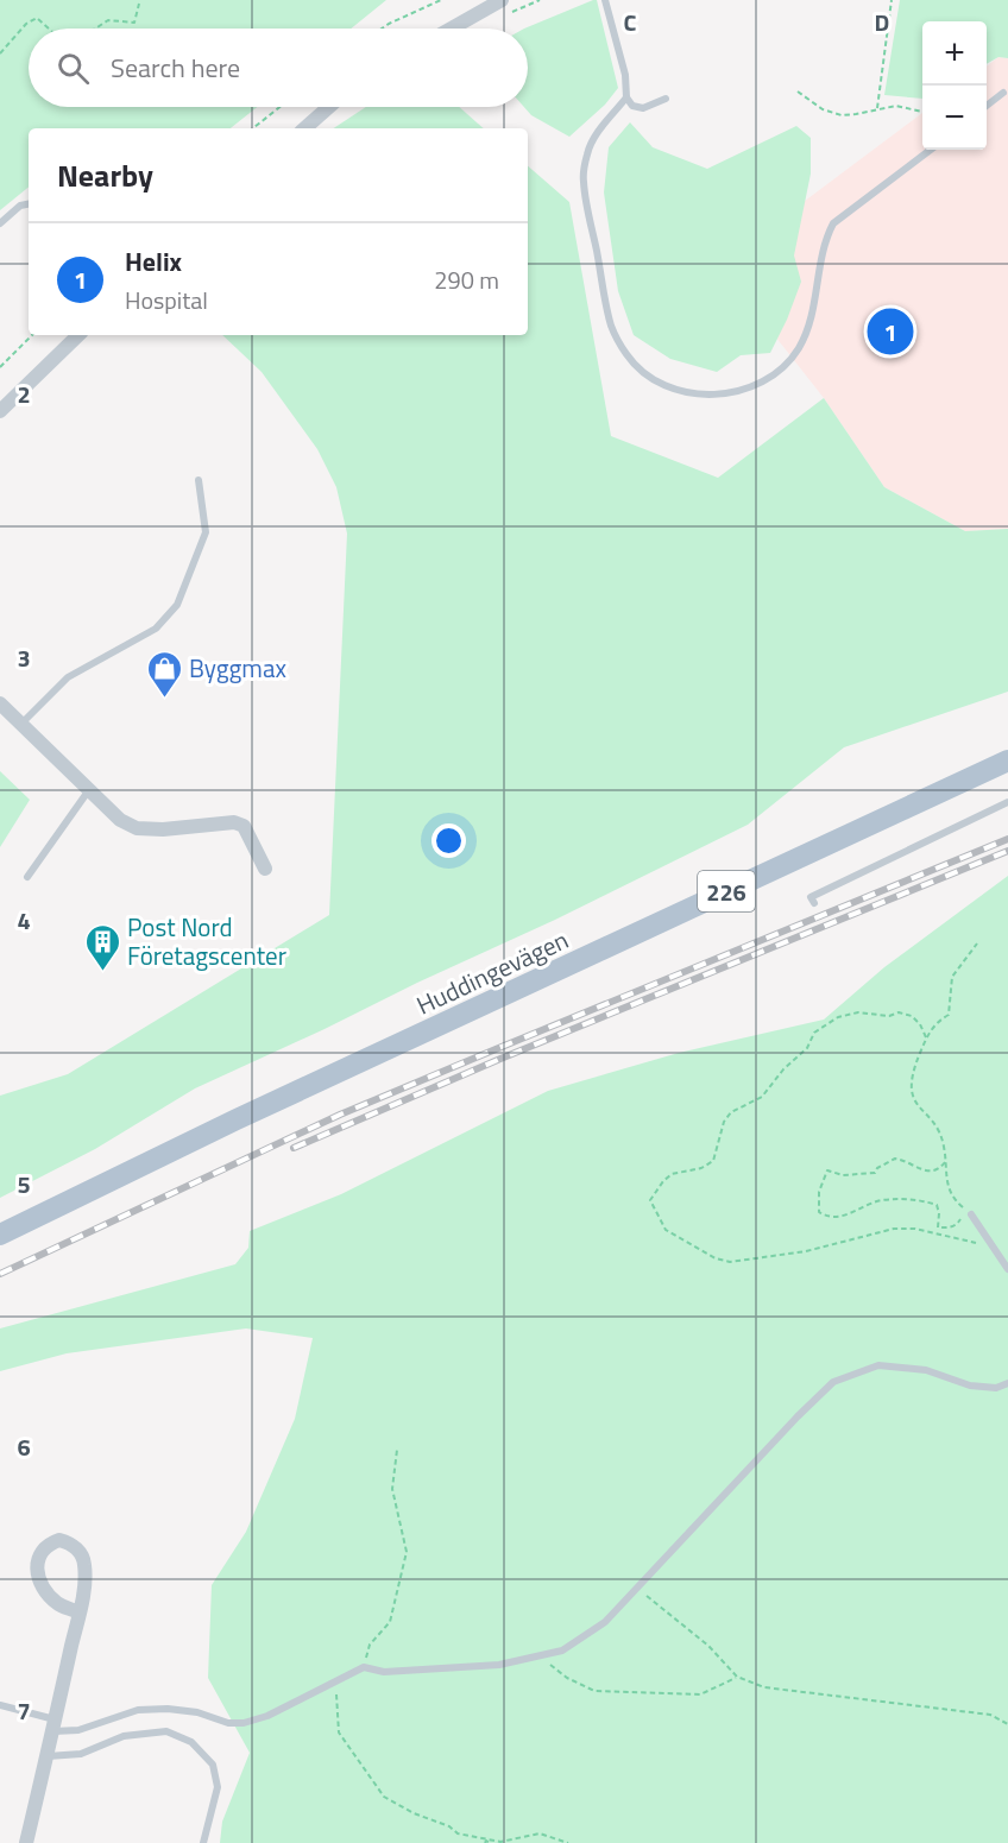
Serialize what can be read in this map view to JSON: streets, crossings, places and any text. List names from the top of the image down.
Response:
{
  "streets": {
    "main road": ["226", "Huddingevägen"]
  },
  "places": {
    "shop": ["Byggmax"],
    "building": ["Post Nord Företagscenter"]
  },
  "page": {
    "map_buttons": ["+", "−"],
    "search": "Search here",
    "heading": "Nearby",
    "list": [
      {
        "mark": "1",
        "name": "Helix",
        "note": "Hospital",
        "value": "290 m"
      }
    ],
    "pins": "1"
  },
  "grid": {
    "columns": ["C", "D"],
    "rows": [
      "2",
      "3",
      "4",
      "5",
      "6",
      "7"
    ]
  }
}
